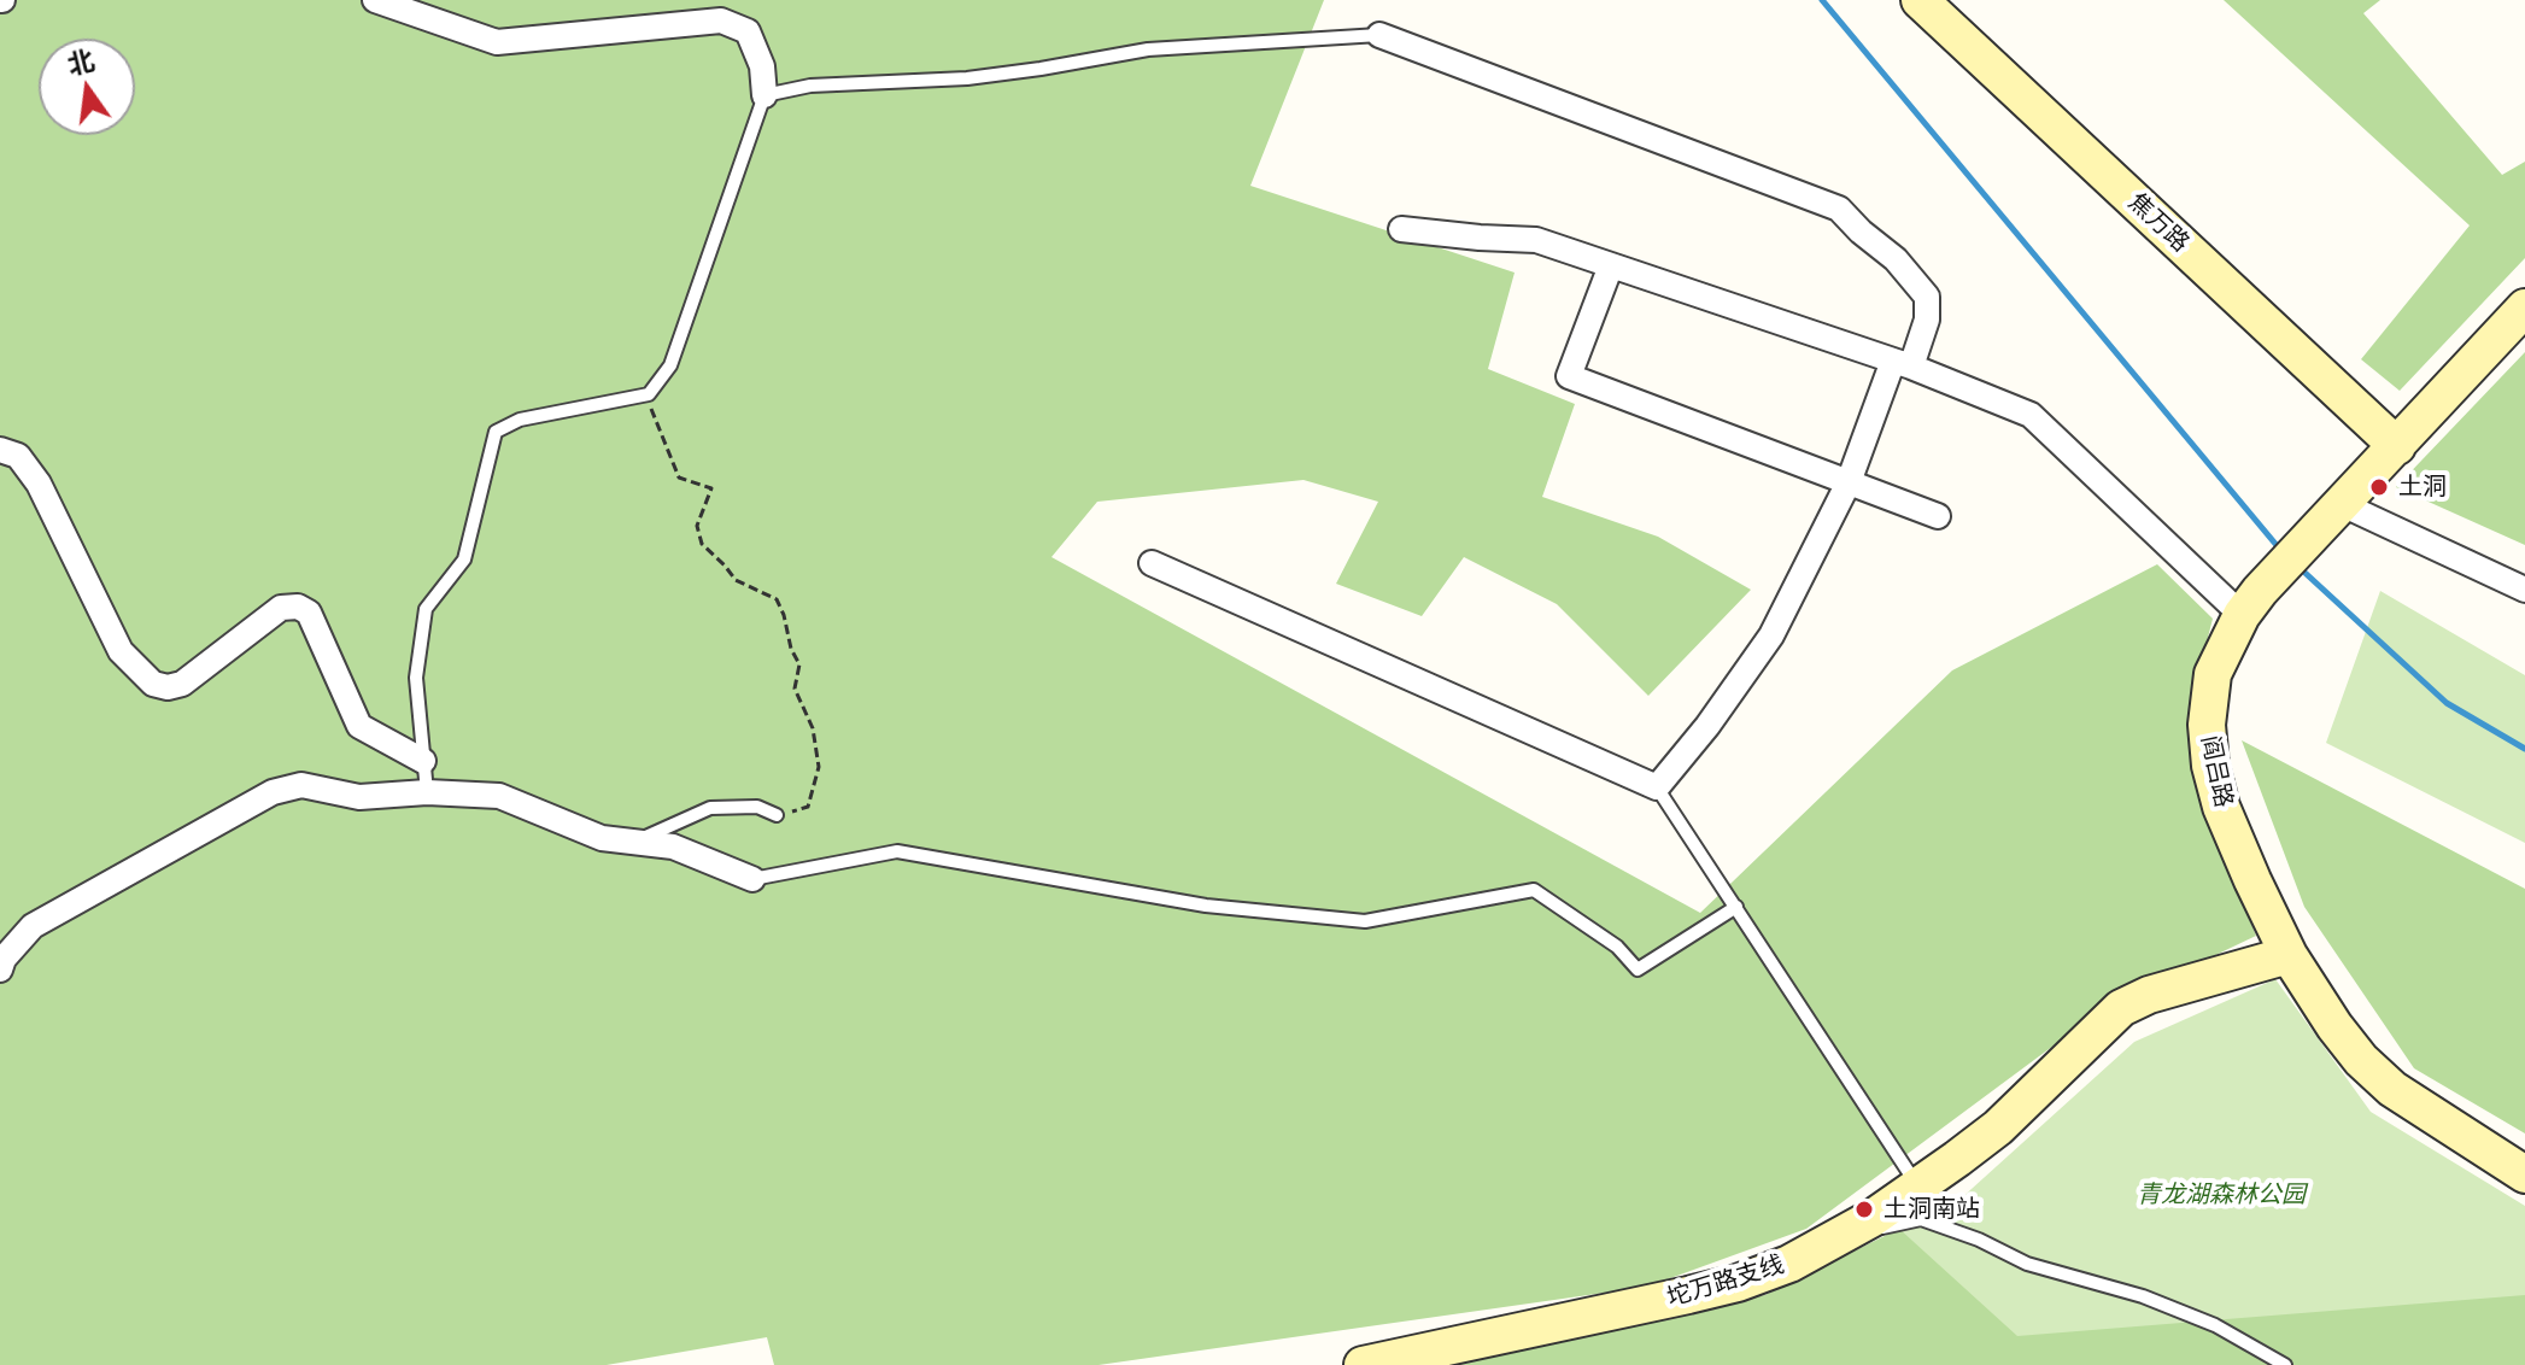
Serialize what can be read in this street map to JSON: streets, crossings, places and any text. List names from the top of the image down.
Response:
{
  "streets": {
    "main road": ["焦万路", "阎吕路", "坨万路支线"]
  },
  "crossings": [
    ["焦万路", "阎吕路"],
    ["阎吕路", "坨万路支线"]
  ],
  "parks": ["青龙湖森林公园"],
  "places": ["土洞", "土洞南站"],
  "north": "top"
}
